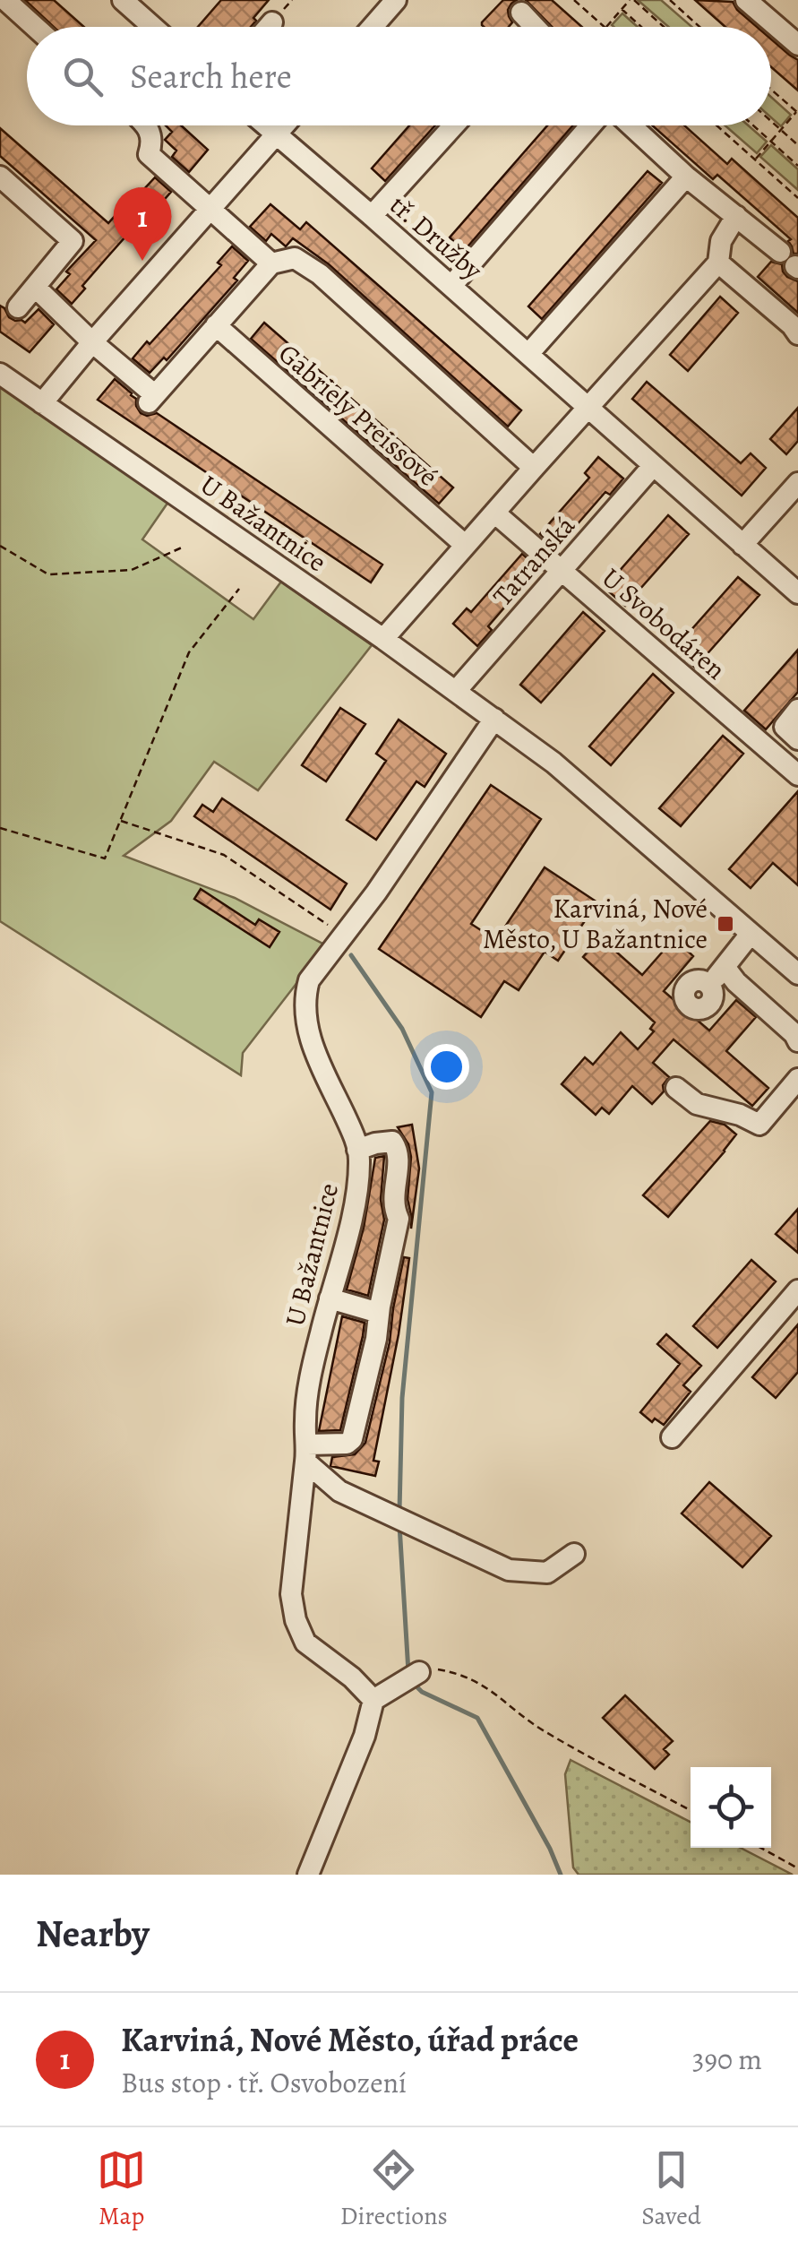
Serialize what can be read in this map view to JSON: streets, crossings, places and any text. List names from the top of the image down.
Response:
{
  "streets": {
    "street": [
      "tř. Družby",
      "Gabriely Preissové",
      "U Bažantnice",
      "Tatranská",
      "U Svobodáren"
    ]
  },
  "crossings": [
    ["tř. Družby", "Tatranská"],
    ["U Bažantnice", "Tatranská"],
    ["Tatranská", "U Svobodáren"]
  ],
  "places": {
    "transit": ["Karviná, Nové Město, U Bažantnice"]
  },
  "page": {
    "search": "Search here",
    "pins": "1",
    "heading": "Nearby",
    "list": [
      {
        "mark": "1",
        "name": "Karviná, Nové Město, úřad práce",
        "note": "Bus stop · tř. Osvobození",
        "value": "390 m"
      }
    ],
    "nav": ["Map", "Directions", "Saved"]
  }
}
